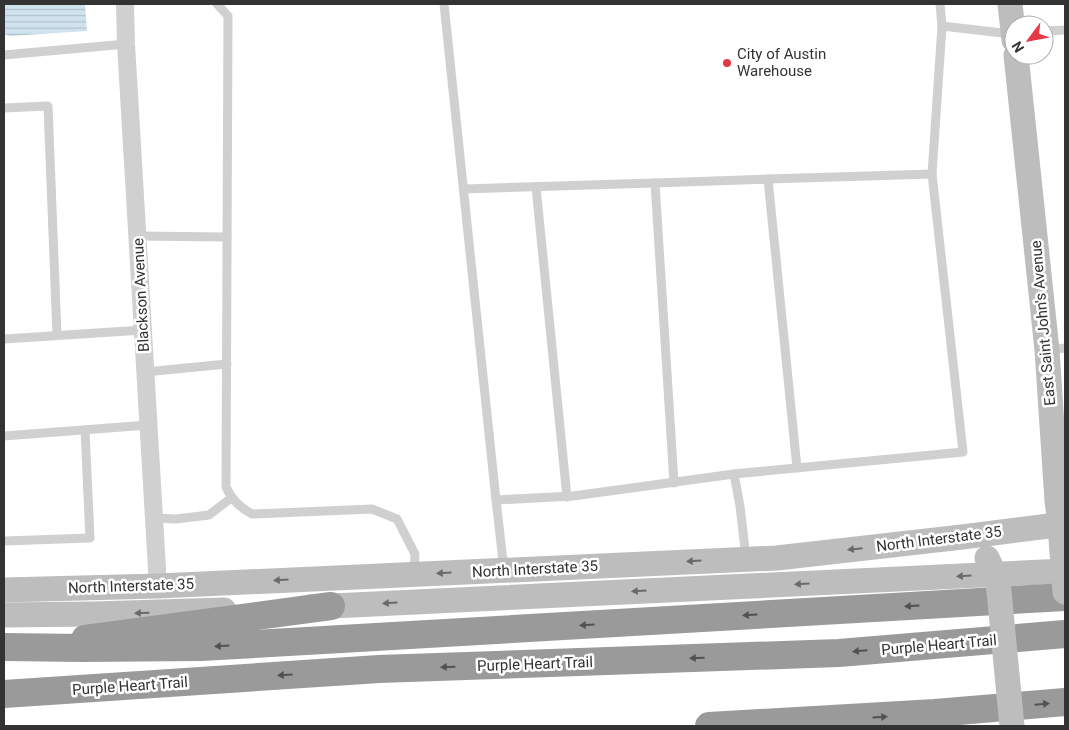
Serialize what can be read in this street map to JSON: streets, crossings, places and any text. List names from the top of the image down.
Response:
{
  "streets": {
    "highway": ["Purple Heart Trail"],
    "main road": ["East Saint John's Avenue", "North Interstate 35"],
    "street": ["Blackson Avenue"]
  },
  "crossings": [
    ["Blackson Avenue", "North Interstate 35"],
    ["East Saint John's Avenue", "North Interstate 35"]
  ],
  "places": ["City of Austin Warehouse"],
  "north": "bottom left"
}
